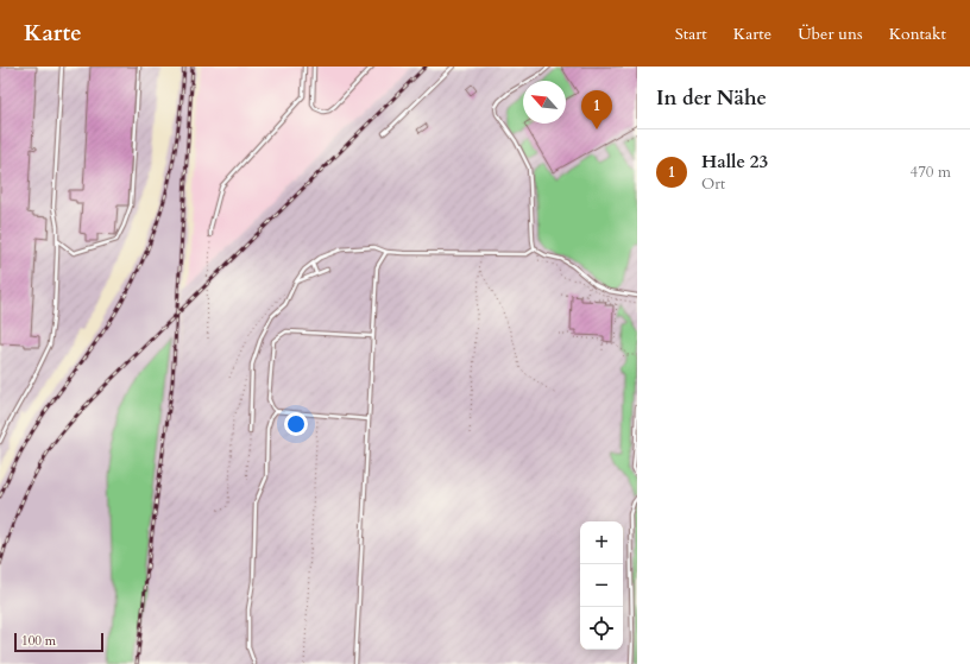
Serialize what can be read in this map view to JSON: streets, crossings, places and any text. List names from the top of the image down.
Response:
{
  "scale_bar": "100 m",
  "north": "top left",
  "page": {
    "header": "Karte",
    "nav": [
      "Start",
      "Karte",
      "Über uns",
      "Kontakt"
    ],
    "heading": "In der Nähe",
    "pins": "1",
    "list": [
      {
        "mark": "1",
        "name": "Halle 23",
        "note": "Ort",
        "value": "470 m"
      }
    ],
    "map_buttons": ["+", "−"],
    "scale": "100 m"
  }
}
